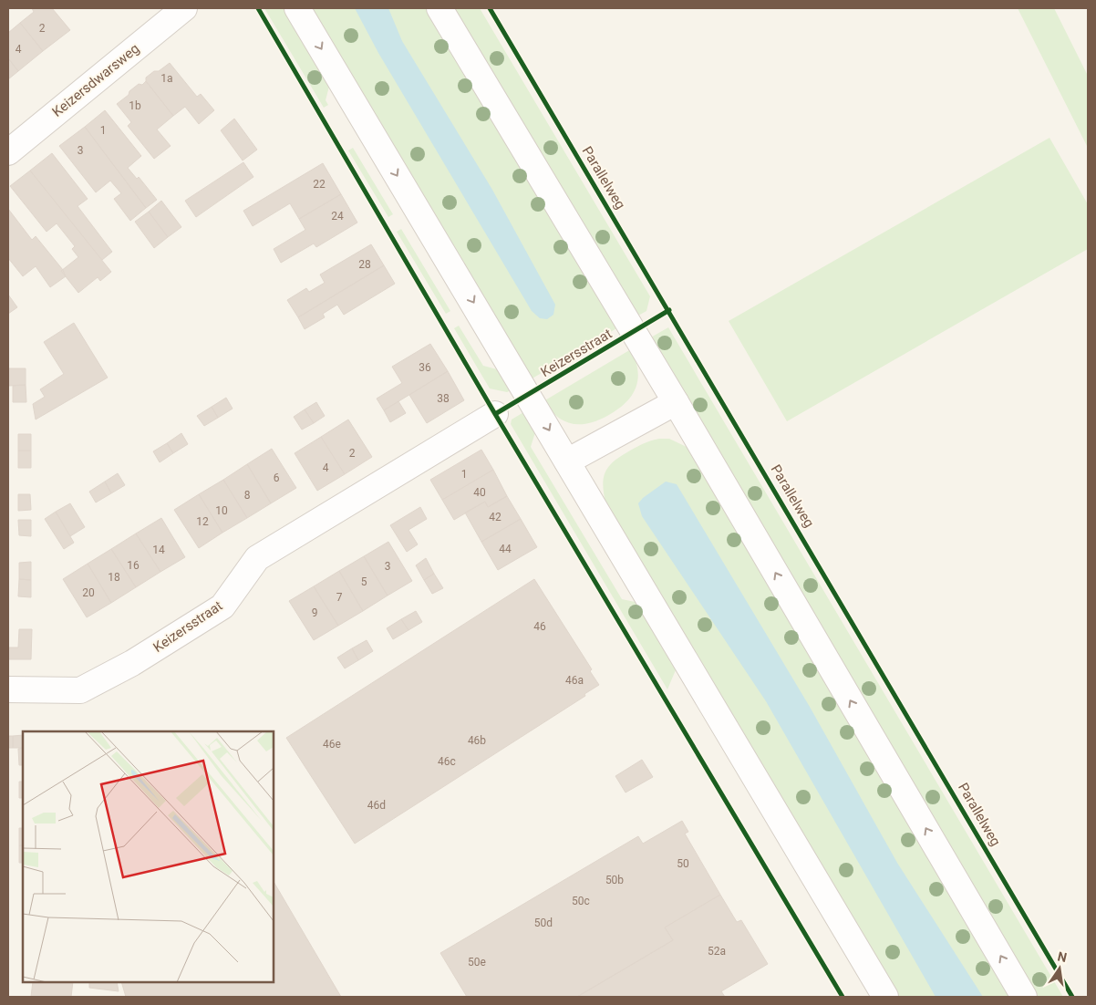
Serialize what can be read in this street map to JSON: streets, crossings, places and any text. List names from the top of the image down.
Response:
{
  "streets": {
    "street": ["Keizersdwarsweg", "Keizersstraat"],
    "cycle path": ["Parallelweg"]
  },
  "house_numbers": [
    "2",
    "4",
    "1a",
    "1b",
    "1",
    "3",
    "22",
    "24",
    "28",
    "36",
    "38",
    "2",
    "4",
    "1",
    "6",
    "40",
    "8",
    "10",
    "42",
    "12",
    "44",
    "14",
    "16",
    "3",
    "18",
    "5",
    "20",
    "7",
    "9",
    "46",
    "46a",
    "46b",
    "46e",
    "46c",
    "46d",
    "50",
    "50b",
    "50c",
    "50d",
    "52a",
    "50e"
  ],
  "north": "top"
}
